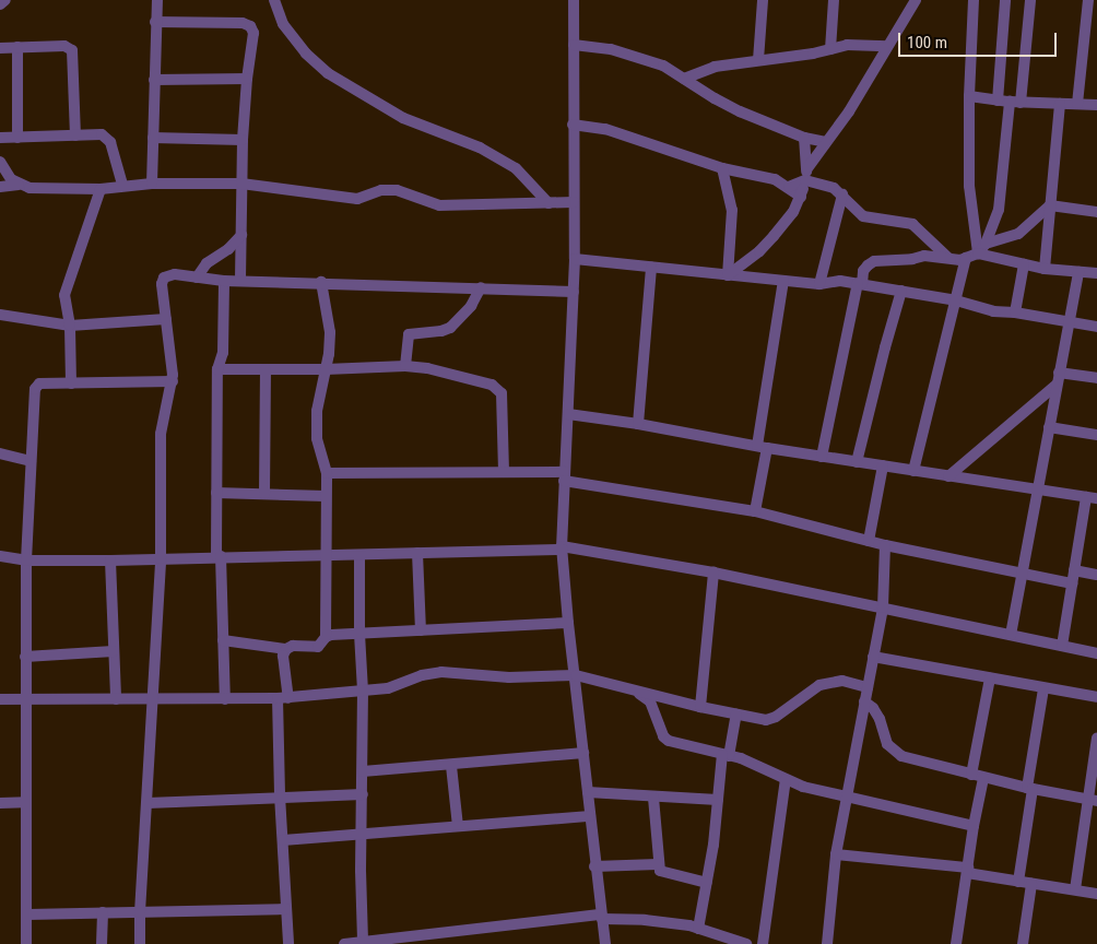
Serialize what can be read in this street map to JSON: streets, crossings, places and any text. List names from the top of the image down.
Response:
{
  "scale_bar": "100 m"
}
